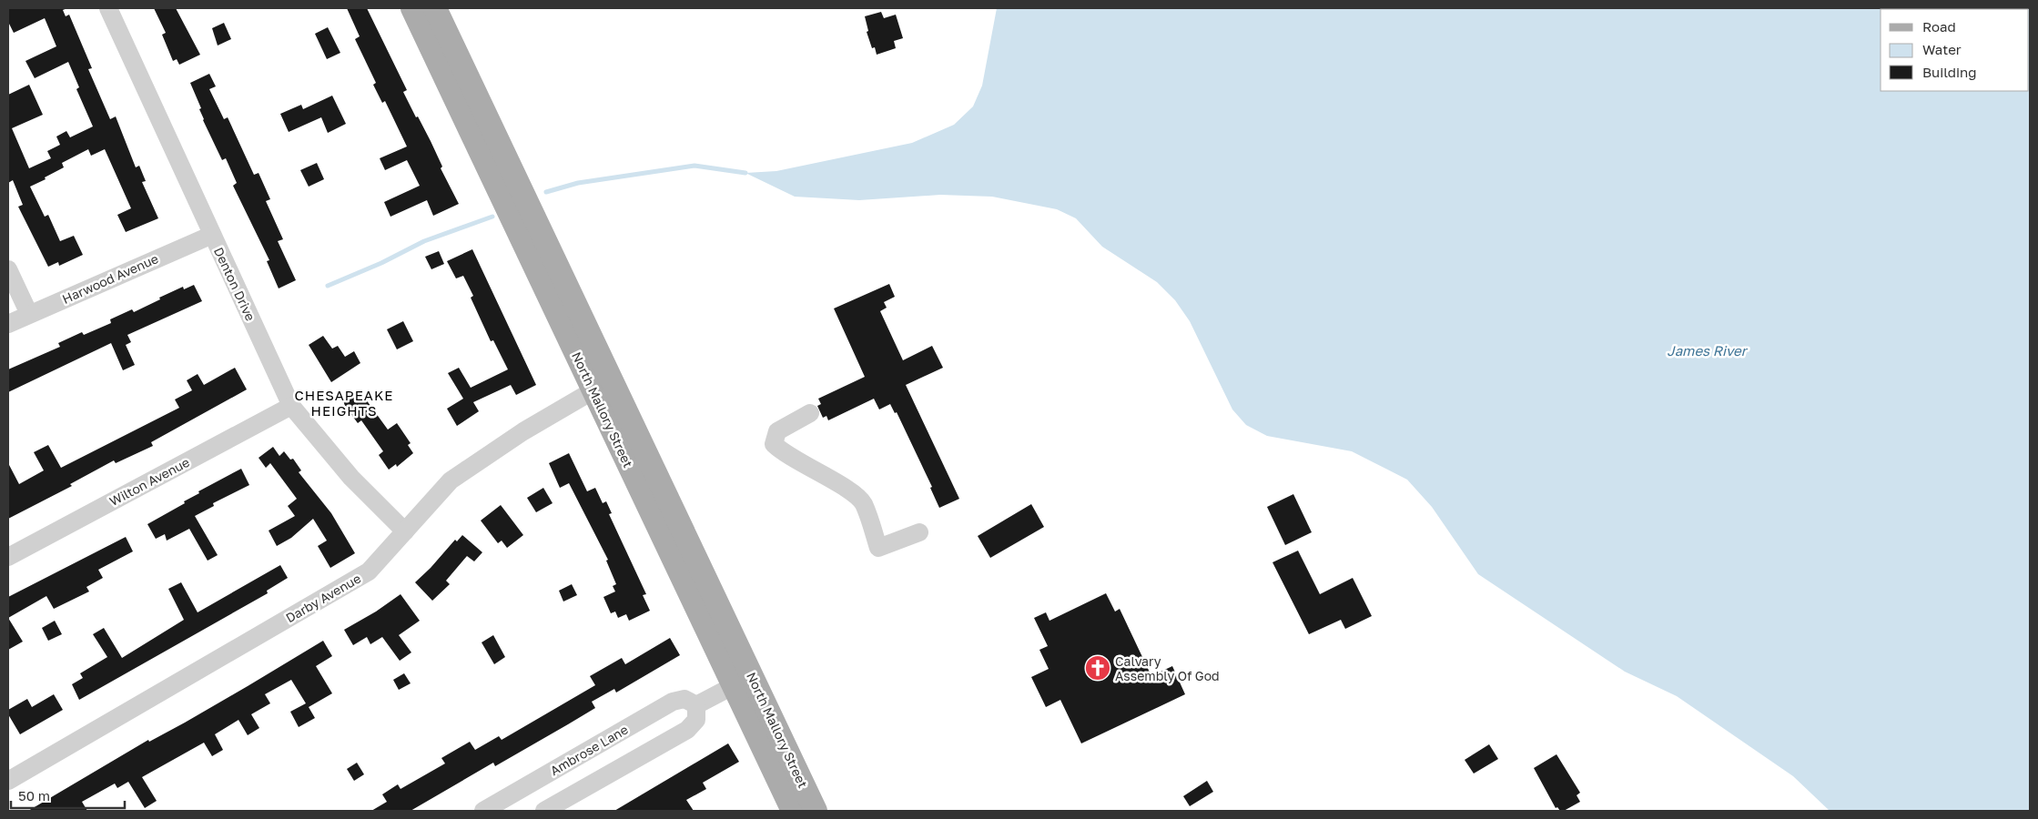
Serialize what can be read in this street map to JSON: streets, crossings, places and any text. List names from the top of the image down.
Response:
{
  "streets": {
    "main road": ["North Mallory Street"],
    "street": [
      "Harwood Avenue",
      "Denton Drive",
      "Wilton Avenue",
      "Darby Avenue",
      "Ambrose Lane"
    ]
  },
  "crossings": [
    ["Harwood Avenue", "Denton Drive"],
    ["Denton Drive", "Wilton Avenue"],
    ["Denton Drive", "Darby Avenue"],
    ["North Mallory Street", "Darby Avenue"]
  ],
  "districts": ["CHESAPEAKE HEIGHTS"],
  "water": ["James River"],
  "places": {
    "church": ["Calvary Assembly Of God"]
  },
  "legend": ["Road", "Water", "Building"],
  "scale_bar": "50 m"
}
